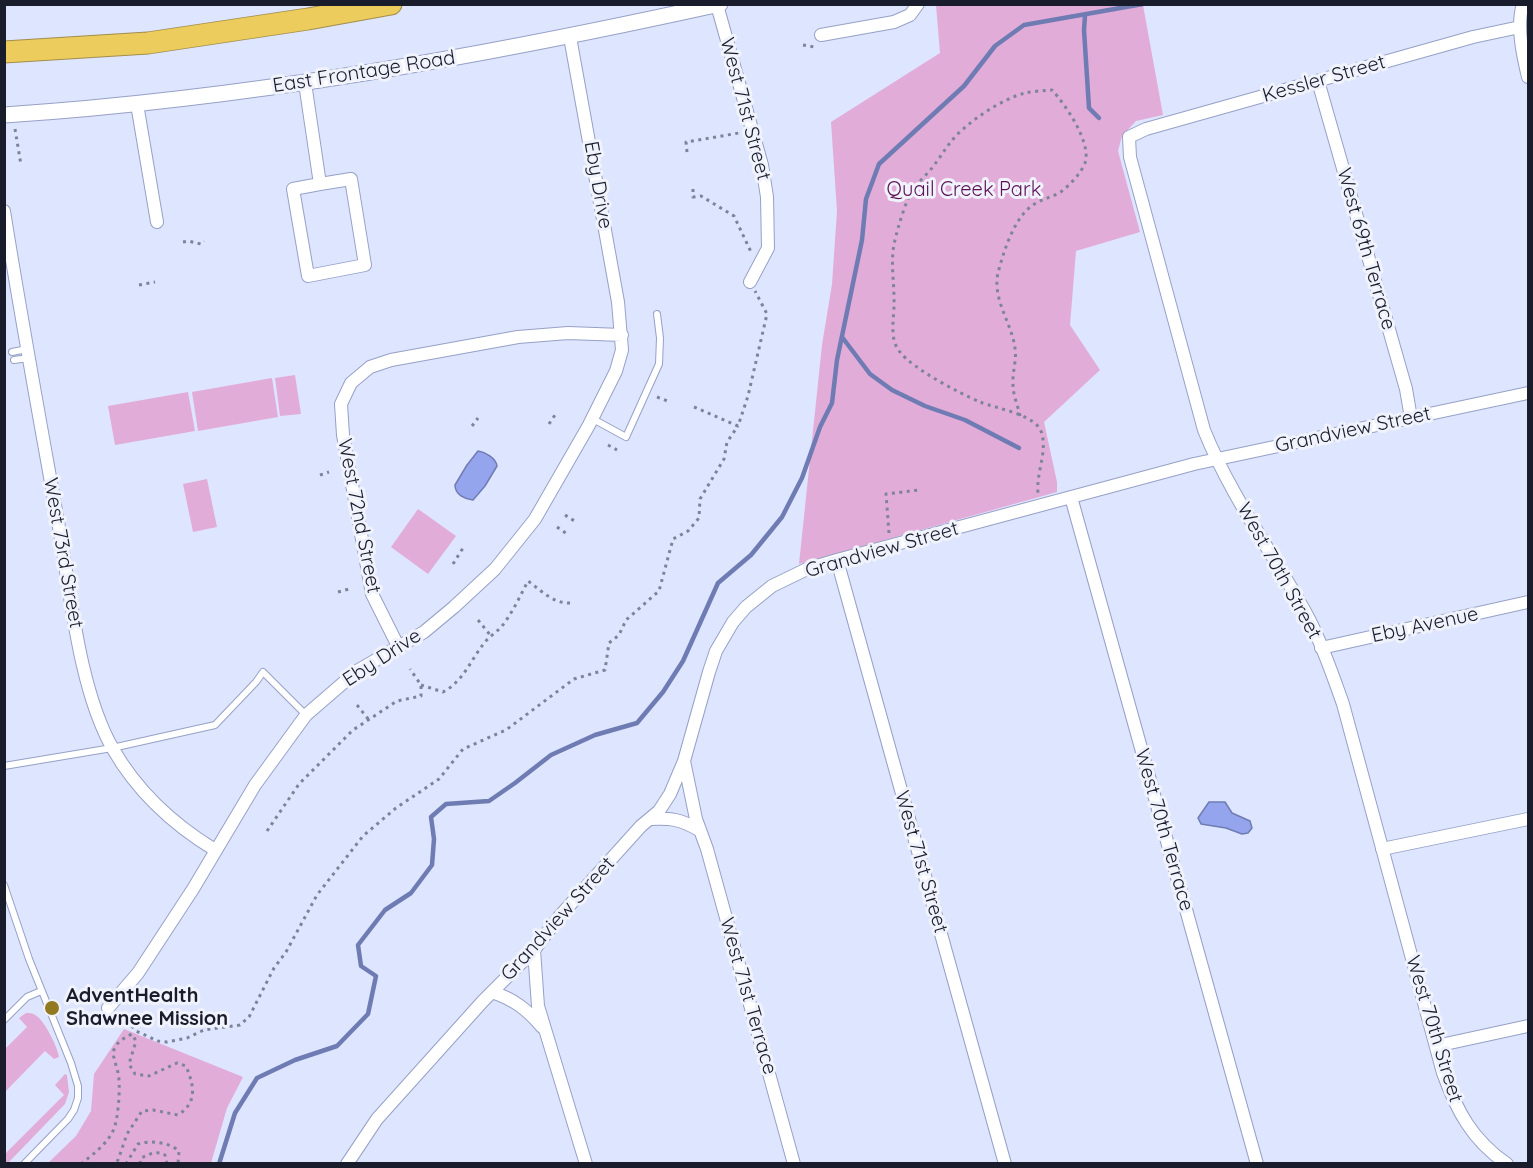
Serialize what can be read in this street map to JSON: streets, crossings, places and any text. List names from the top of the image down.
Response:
{
  "streets": {
    "street": [
      "East Frontage Road",
      "Kessler Street",
      "West 71st Street",
      "Eby Drive",
      "West 69th Terrace",
      "Grandview Street",
      "West 72nd Street",
      "West 73rd Street",
      "West 70th Street",
      "Eby Avenue",
      "West 70th Terrace",
      "West 71st Terrace"
    ]
  },
  "crossings": [
    ["East Frontage Road", "West 71st Street"],
    ["East Frontage Road", "Eby Drive"],
    ["Kessler Street", "West 69th Terrace"],
    ["Kessler Street", "West 70th Street"],
    ["West 71st Street", "Grandview Street"],
    ["Eby Drive", "West 72nd Street"],
    ["Eby Drive", "West 73rd Street"],
    ["West 69th Terrace", "Grandview Street"],
    ["Grandview Street", "West 70th Street"],
    ["Grandview Street", "West 70th Terrace"],
    ["Grandview Street", "West 71st Terrace"],
    ["West 70th Street", "Eby Avenue"]
  ],
  "parks": ["Quail Creek Park"],
  "places": ["AdventHealth Shawnee Mission"]
}
